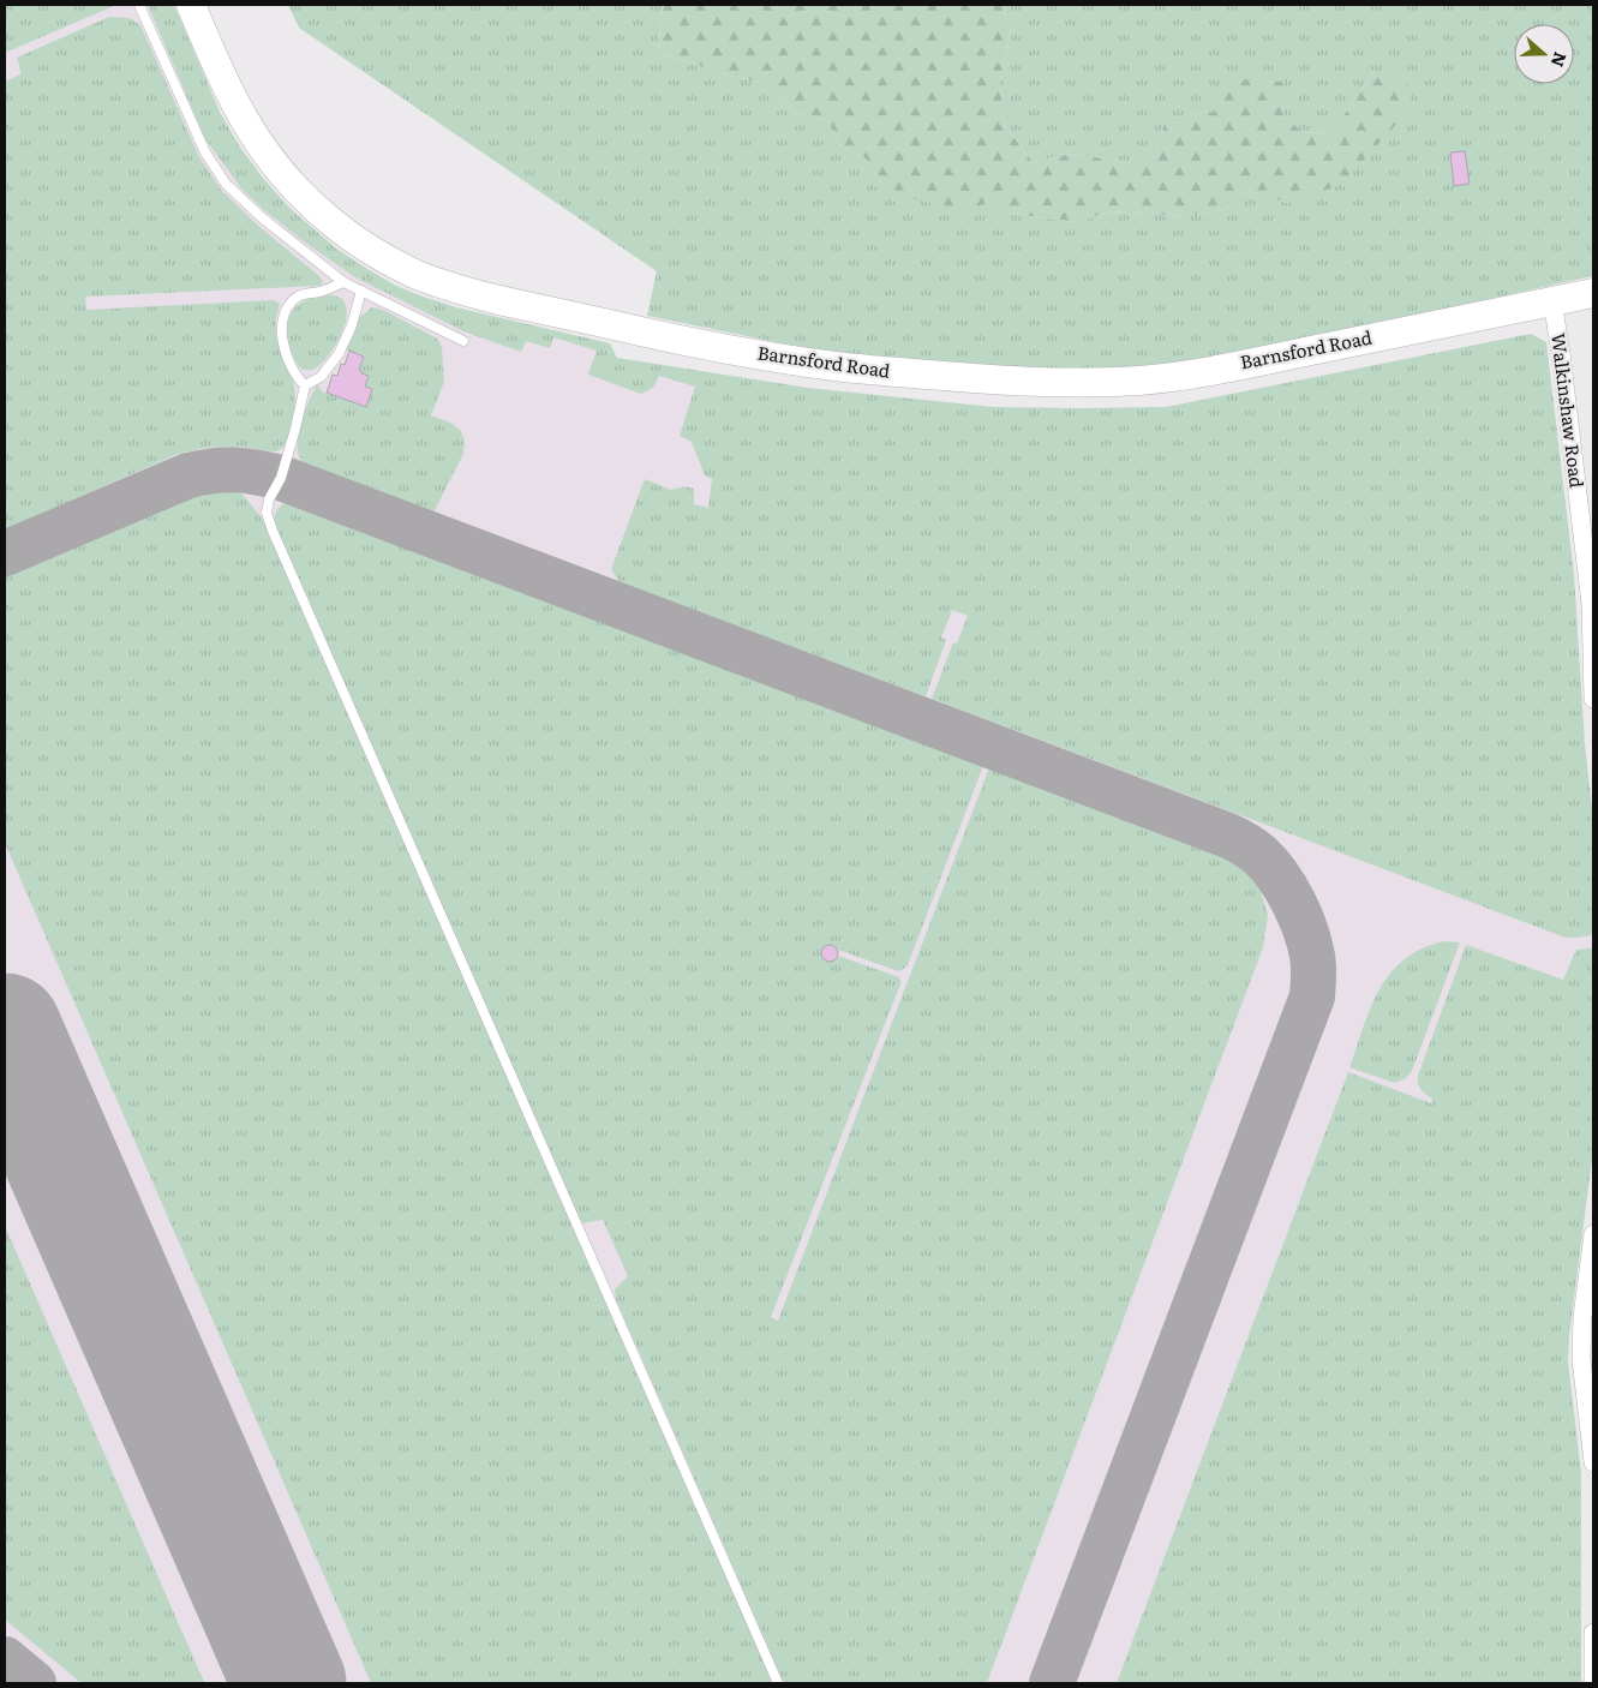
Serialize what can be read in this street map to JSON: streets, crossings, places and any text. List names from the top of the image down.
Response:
{
  "streets": {
    "main road": ["Barnsford Road"],
    "street": ["Walkinshaw Road"]
  },
  "crossings": [
    ["Barnsford Road", "Walkinshaw Road"]
  ],
  "north": "right"
}
